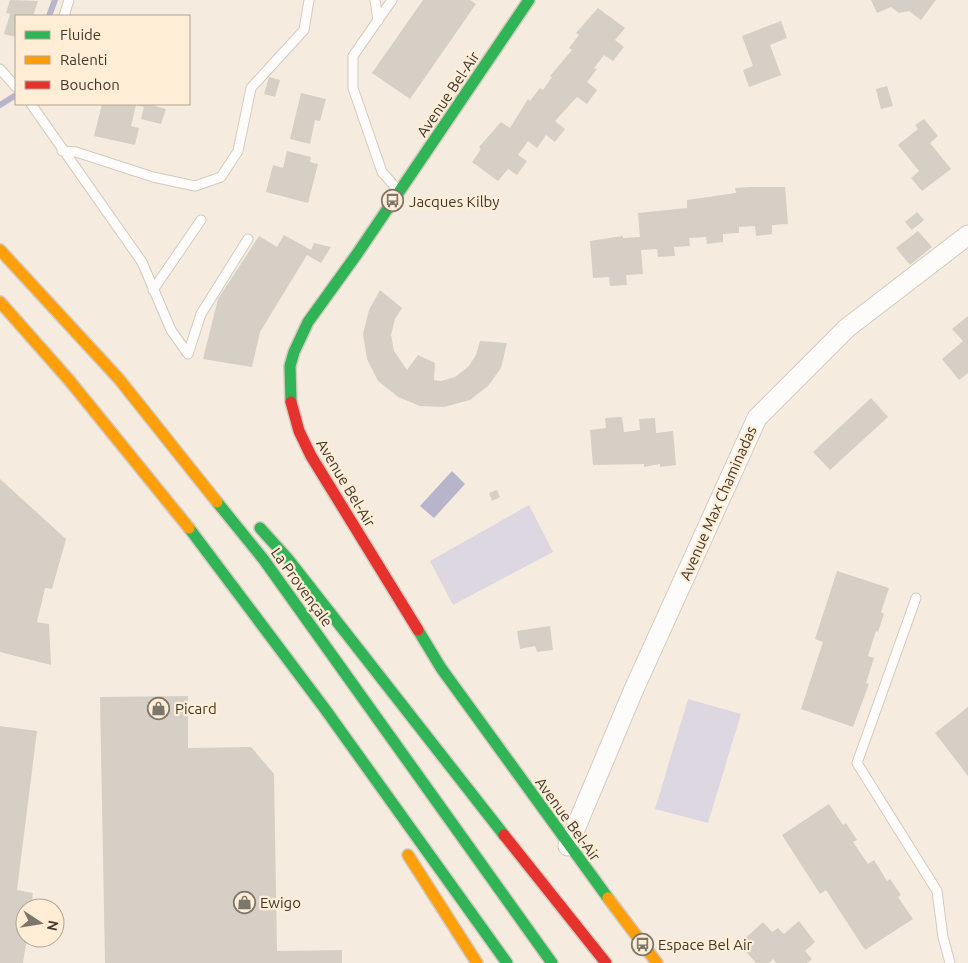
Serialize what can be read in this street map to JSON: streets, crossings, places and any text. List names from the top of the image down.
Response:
{
  "streets": {
    "main road": ["Avenue Bel-Air", "La Provençale"],
    "street": ["Avenue Max Chaminadas"]
  },
  "crossings": [
    ["Avenue Bel-Air", "Avenue Max Chaminadas"]
  ],
  "places": {
    "bus stop": ["Jacques Kilby", "Espace Bel Air"],
    "shop": ["Picard", "Ewigo"]
  },
  "legend": ["Fluide", "Ralenti", "Bouchon"],
  "north": "right"
}
